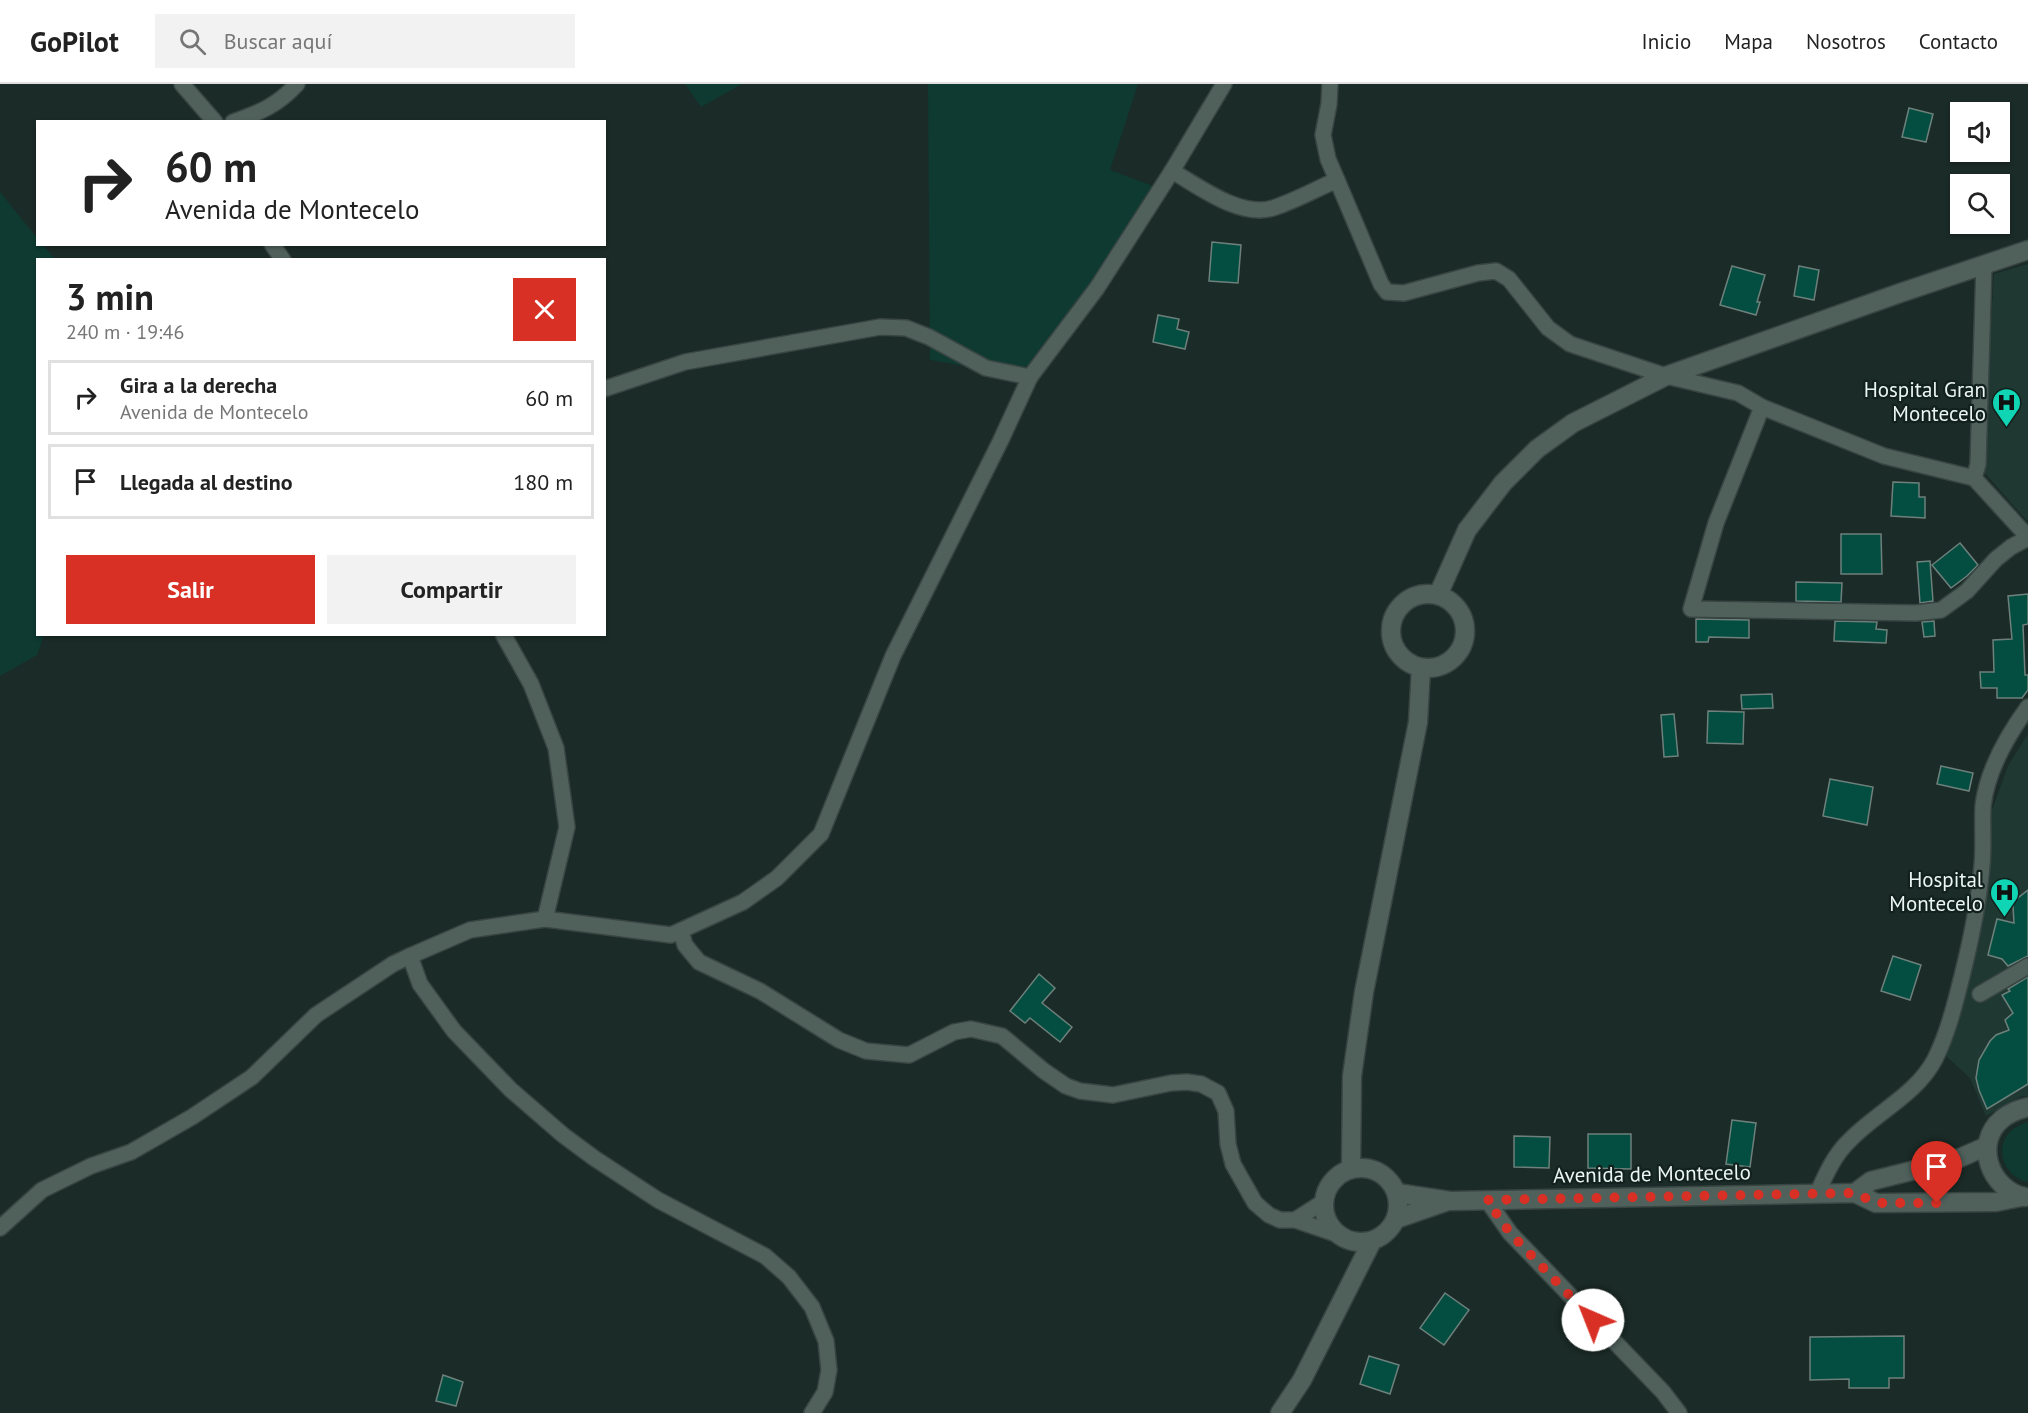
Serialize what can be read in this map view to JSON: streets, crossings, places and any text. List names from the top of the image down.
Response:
{
  "streets": {
    "street": ["Avenida de Montecelo"]
  },
  "places": {
    "hospital": ["Hospital Gran Montecelo", "Hospital Montecelo"]
  },
  "page": {
    "header": "GoPilot",
    "search": "Buscar aquí",
    "nav": [
      "Inicio",
      "Mapa",
      "Nosotros",
      "Contacto"
    ],
    "turn": ["60 m", "Avenida de Montecelo"],
    "heading": ["3 min", "240 m · 19:46"],
    "list": [
      {
        "name": "Gira a la derecha",
        "note": "Avenida de Montecelo",
        "value": "60 m"
      },
      {
        "name": "Llegada al destino",
        "value": "180 m"
      }
    ],
    "buttons": ["Salir", "Compartir"]
  }
}
